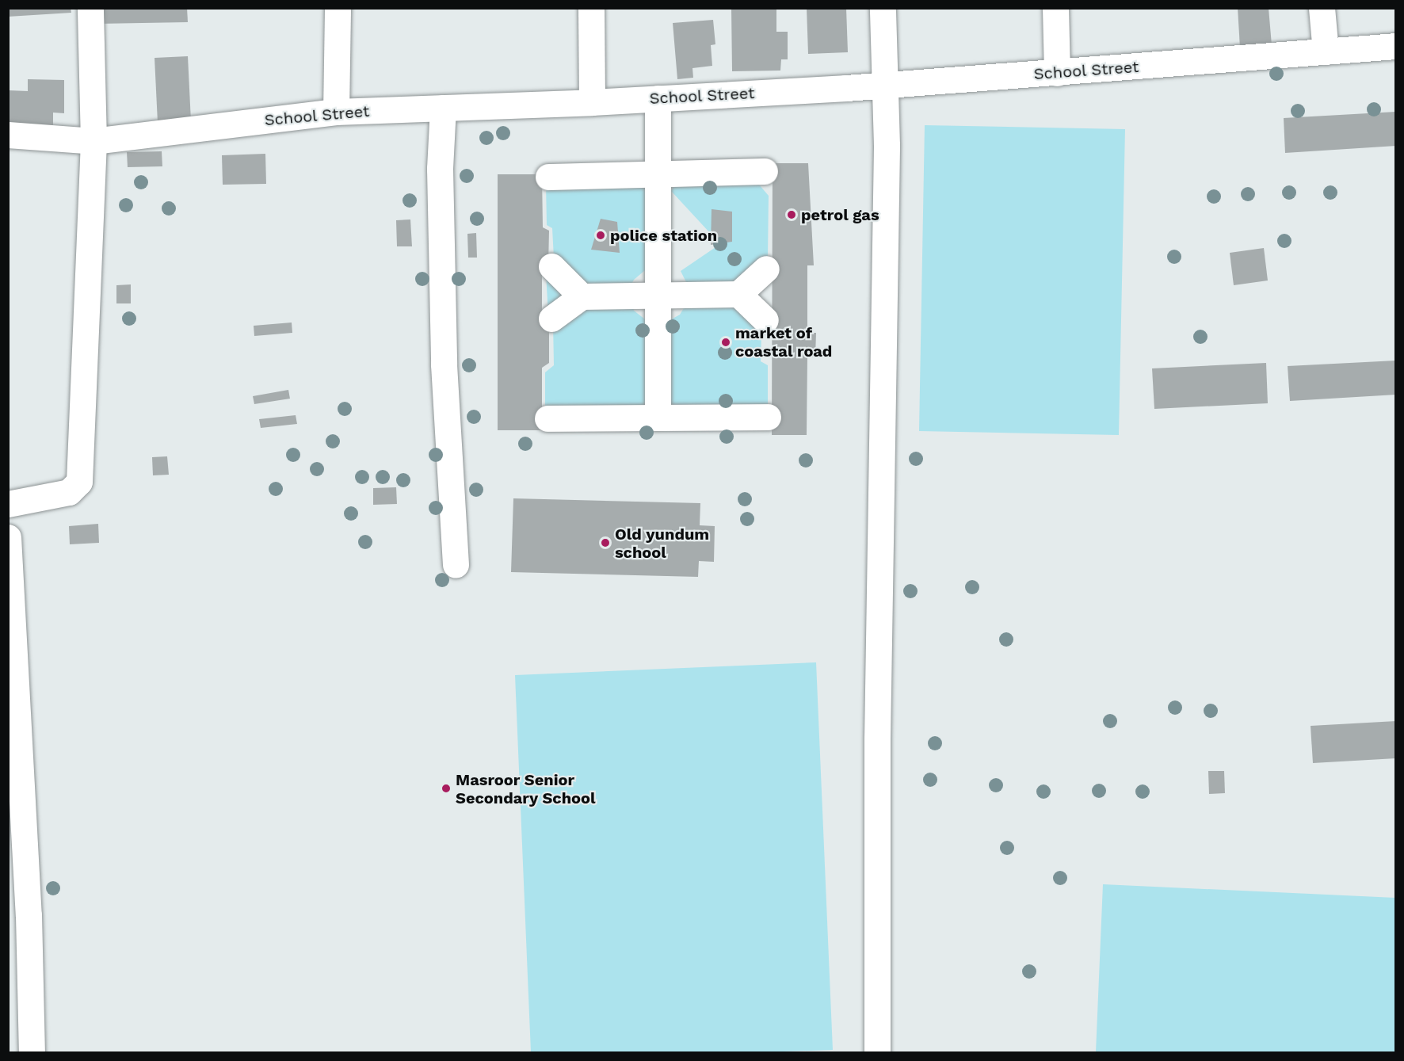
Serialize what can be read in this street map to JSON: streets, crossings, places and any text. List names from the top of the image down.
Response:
{
  "streets": {
    "street": ["School Street"]
  },
  "places": [
    "petrol gas",
    "police station",
    "market of coastal road",
    "Old yundum school",
    "Masroor Senior Secondary School"
  ]
}
